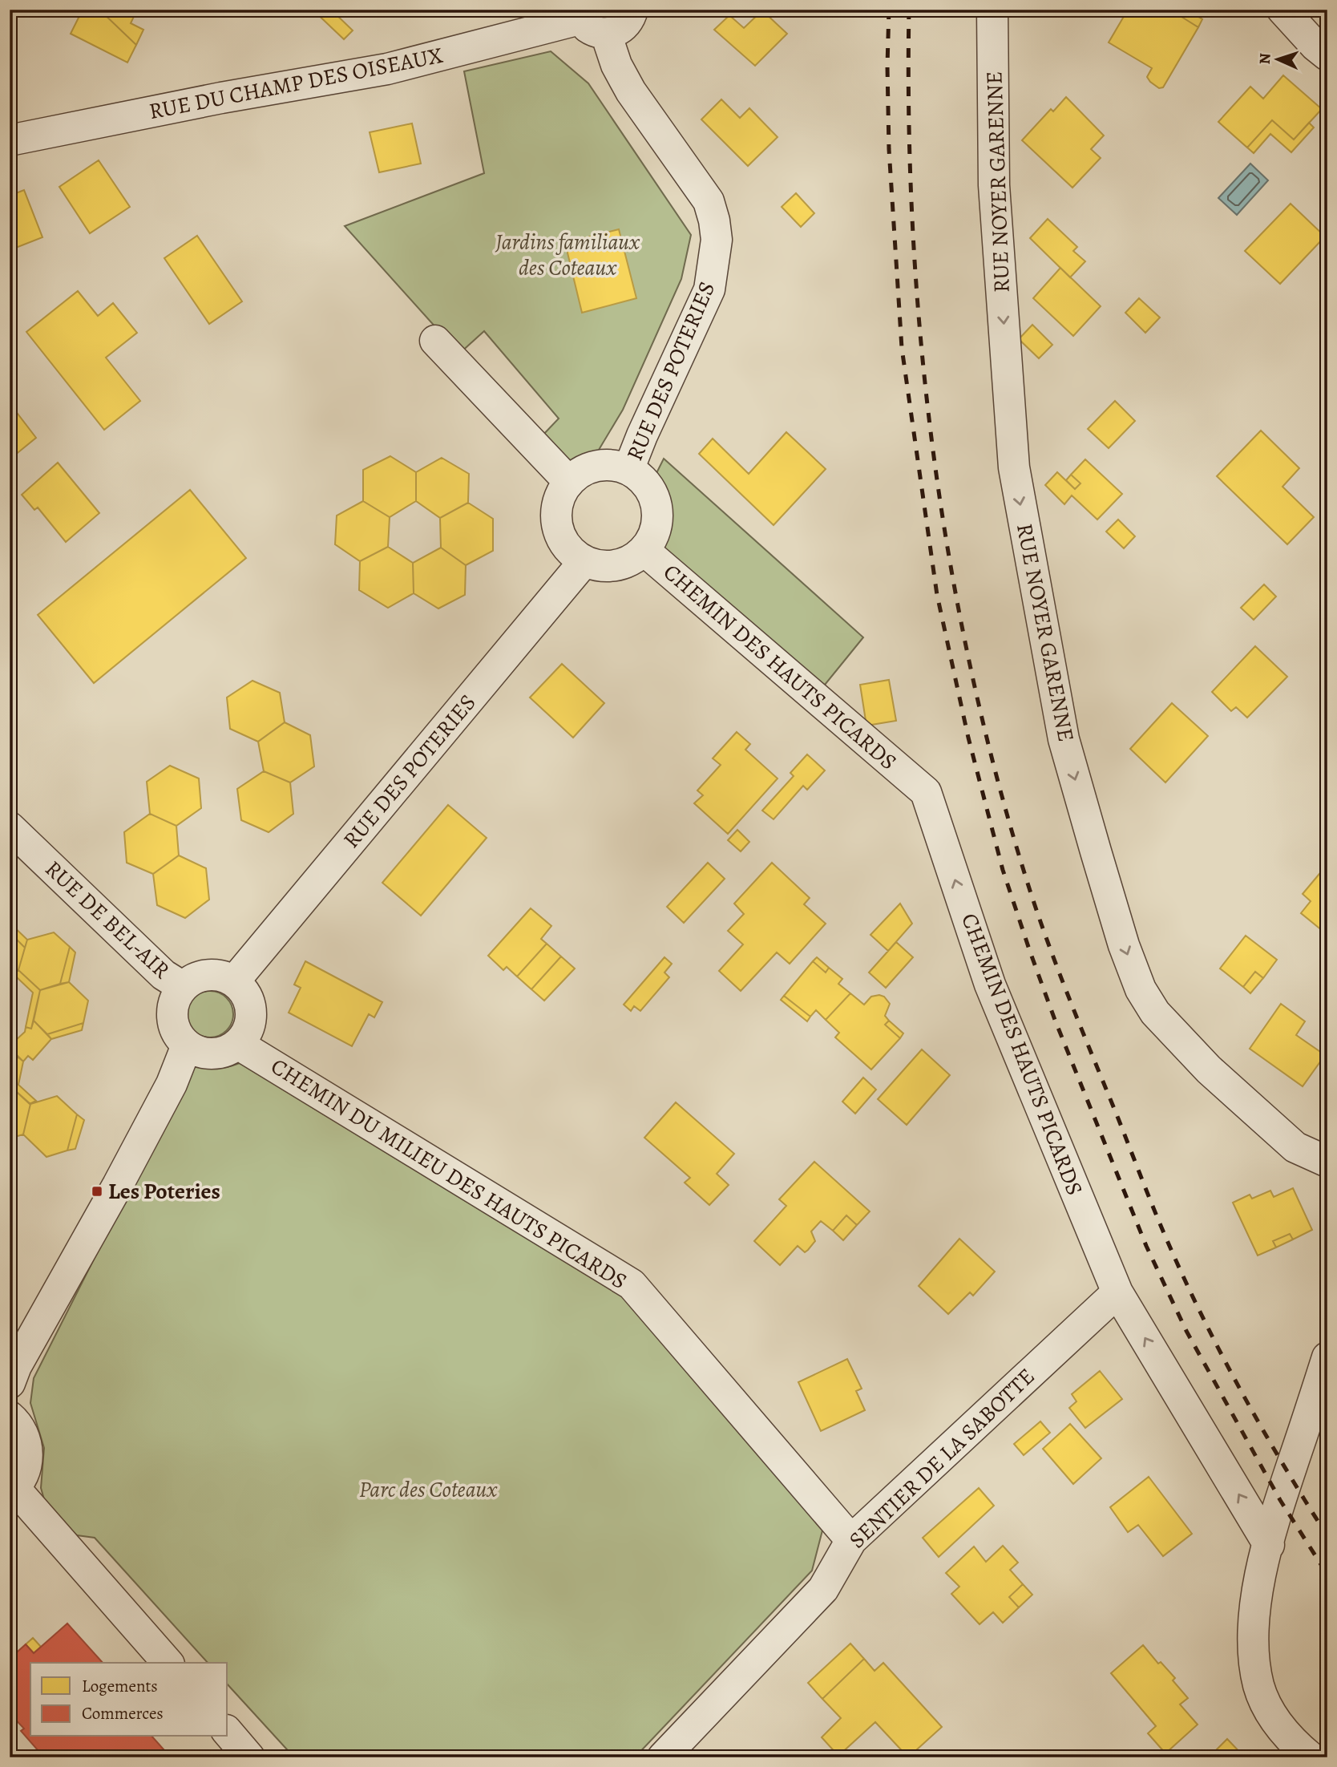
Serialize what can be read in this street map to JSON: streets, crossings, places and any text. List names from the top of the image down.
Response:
{
  "streets": {
    "street": [
      "RUE DU CHAMP DES OISEAUX",
      "RUE NOYER GARENNE",
      "RUE DES POTERIES",
      "CHEMIN DES HAUTS PICARDS",
      "RUE DE BEL-AIR",
      "CHEMIN DU MILIEU DES HAUTS PICARDS",
      "SENTIER DE LA SABOTTE"
    ]
  },
  "crossings": [
    ["RUE DES POTERIES", "CHEMIN DES HAUTS PICARDS"],
    ["RUE DES POTERIES", "RUE DE BEL-AIR"],
    ["RUE DES POTERIES", "CHEMIN DU MILIEU DES HAUTS PICARDS"],
    ["CHEMIN DES HAUTS PICARDS", "SENTIER DE LA SABOTTE"],
    ["RUE DE BEL-AIR", "CHEMIN DU MILIEU DES HAUTS PICARDS"],
    ["CHEMIN DU MILIEU DES HAUTS PICARDS", "SENTIER DE LA SABOTTE"]
  ],
  "one_way": ["RUE NOYER GARENNE", "CHEMIN DES HAUTS PICARDS"],
  "parks": ["Jardins familiaux des Coteaux", "Parc des Coteaux"],
  "places": {
    "transit": ["Les Poteries"]
  },
  "legend": ["Logements", "Commerces"],
  "north": "left"
}
